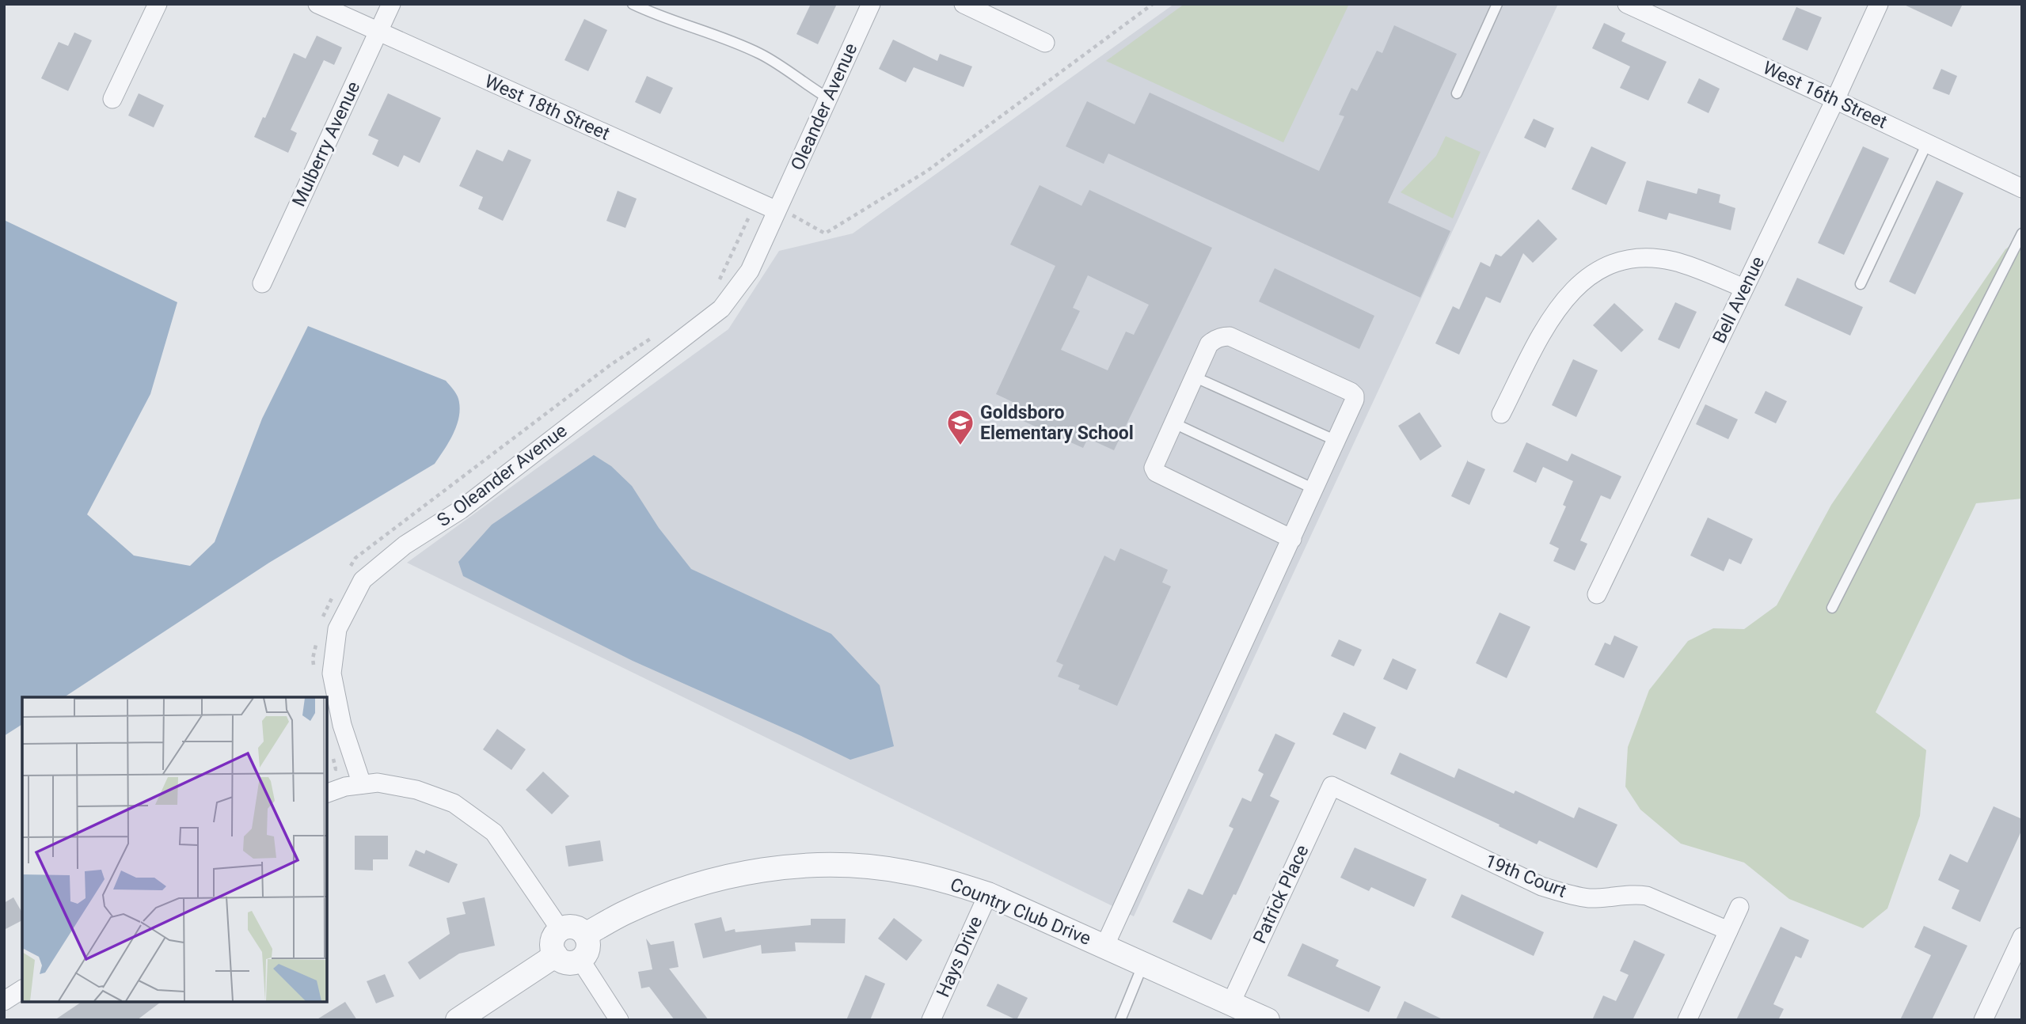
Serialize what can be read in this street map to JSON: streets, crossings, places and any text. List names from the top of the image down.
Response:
{
  "streets": {
    "street": [
      "West 16th Street",
      "Oleander Avenue",
      "West 18th Street",
      "Mulberry Avenue",
      "Bell Avenue",
      "S. Oleander Avenue",
      "19th Court",
      "Patrick Place",
      "Country Club Drive",
      "Hays Drive"
    ]
  },
  "crossings": [
    ["West 16th Street", "Bell Avenue"],
    ["Oleander Avenue", "West 18th Street"],
    ["Oleander Avenue", "S. Oleander Avenue"],
    ["West 18th Street", "Mulberry Avenue"],
    ["West 18th Street", "S. Oleander Avenue"],
    ["19th Court", "Patrick Place"],
    ["Patrick Place", "Country Club Drive"],
    ["Country Club Drive", "Hays Drive"]
  ],
  "places": {
    "school or university": ["Goldsboro Elementary School"]
  }
}
